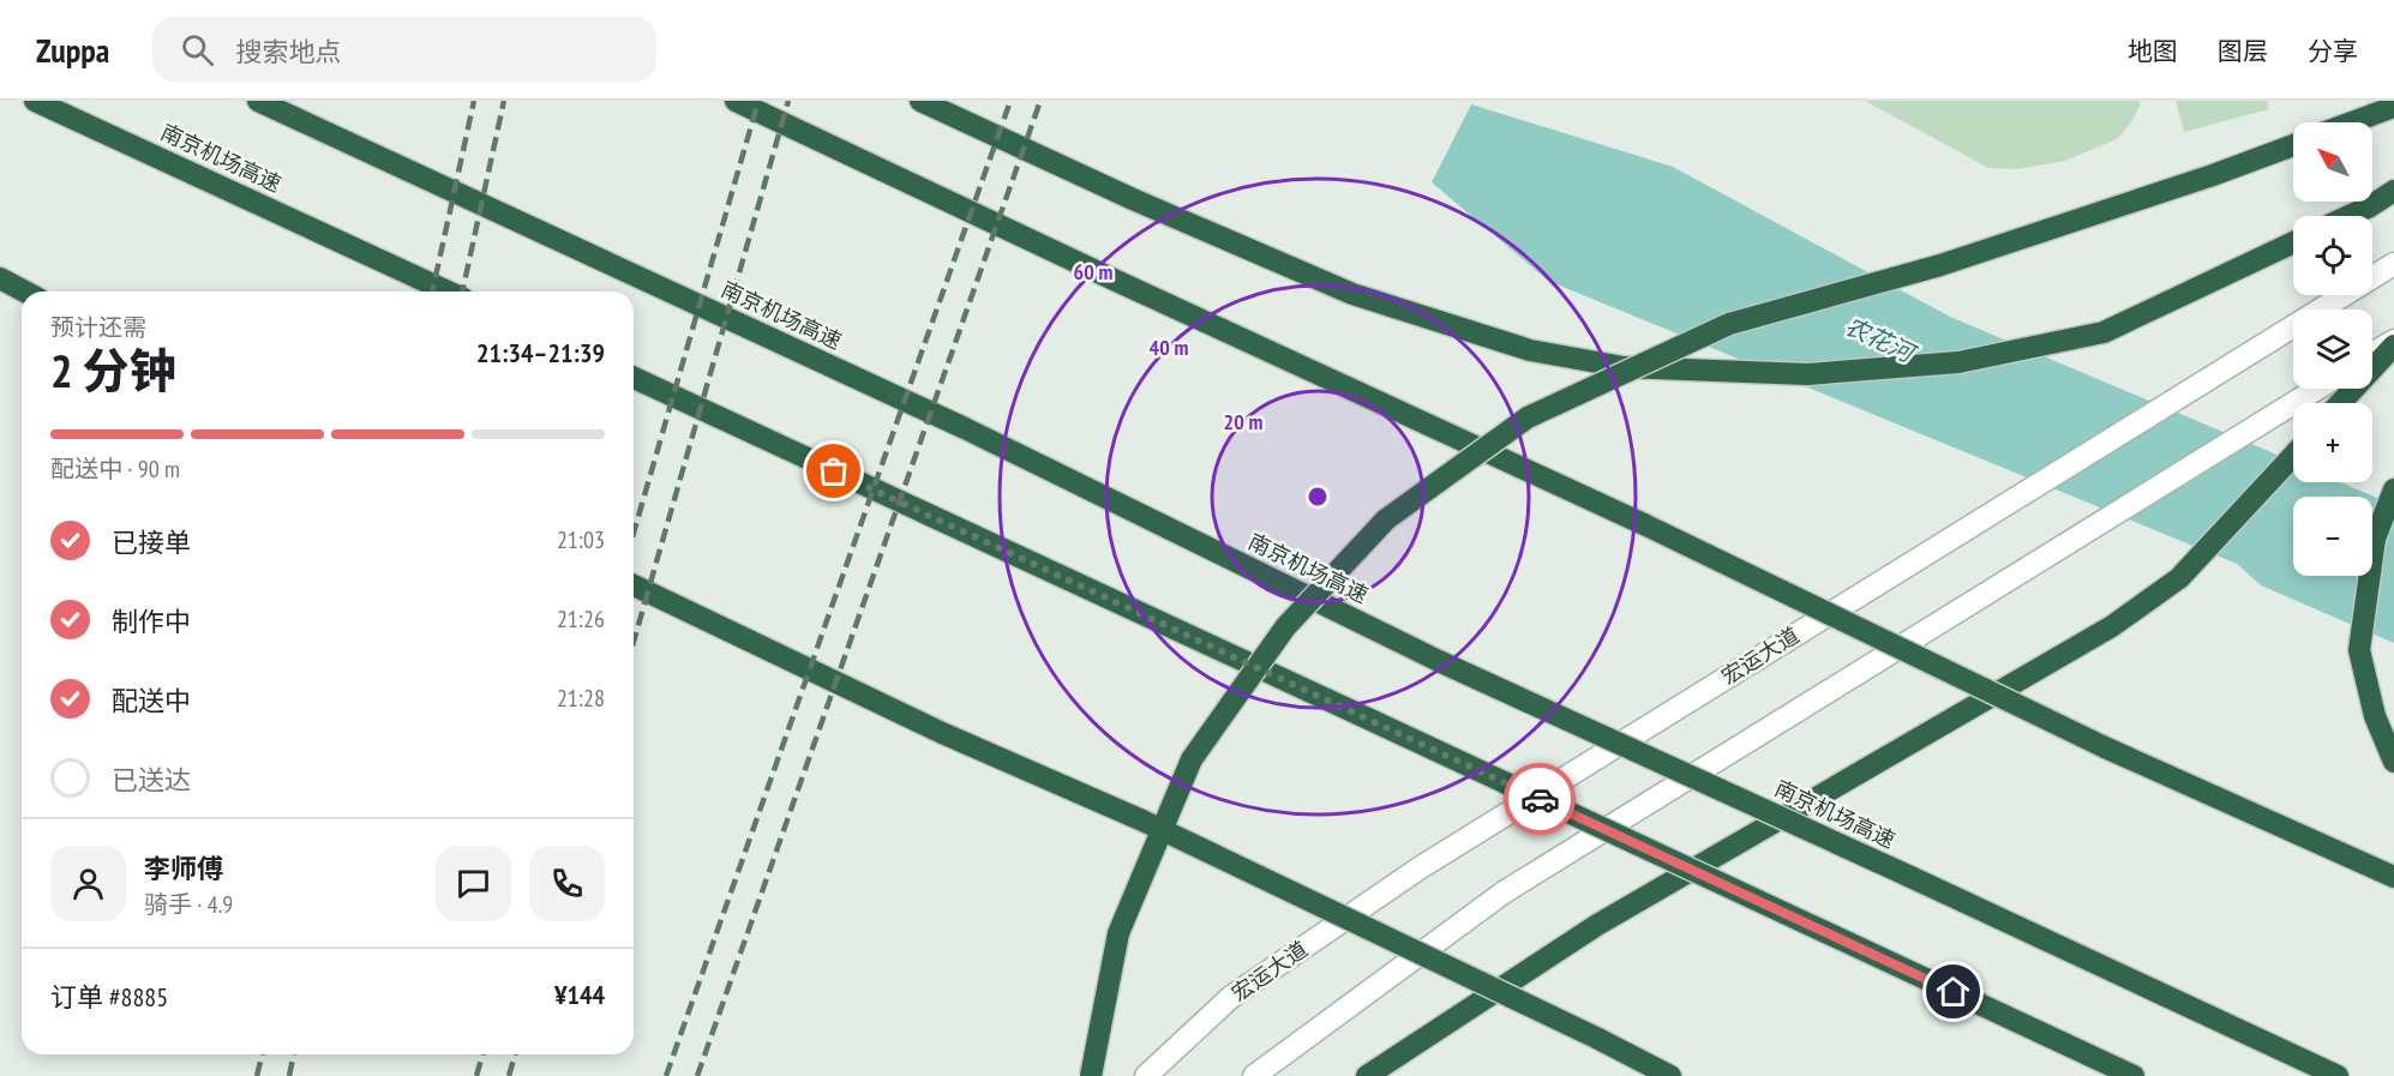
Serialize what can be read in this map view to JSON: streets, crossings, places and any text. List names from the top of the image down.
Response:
{
  "streets": {
    "highway": ["南京机场高速"],
    "main road": ["宏运大道"]
  },
  "water": ["农花河"],
  "north": "top left",
  "page": {
    "header": "Zuppa",
    "search": "搜索地点",
    "nav": ["地图", "图层", "分享"],
    "map_buttons": ["+", "−"],
    "heading": ["2 分钟", "预计还需", "21:34–21:39"],
    "panel": [
      "李师傅",
      "骑手 · 4.9",
      "订单 #8885",
      "¥144"
    ],
    "bar": "配送中 · 90 m",
    "list": [
      ["已接单", "21:03"],
      ["制作中", "21:26"],
      ["配送中", "21:28"],
      "已送达"
    ]
  },
  "rings": ["60 m", "40 m", "20 m"]
}
